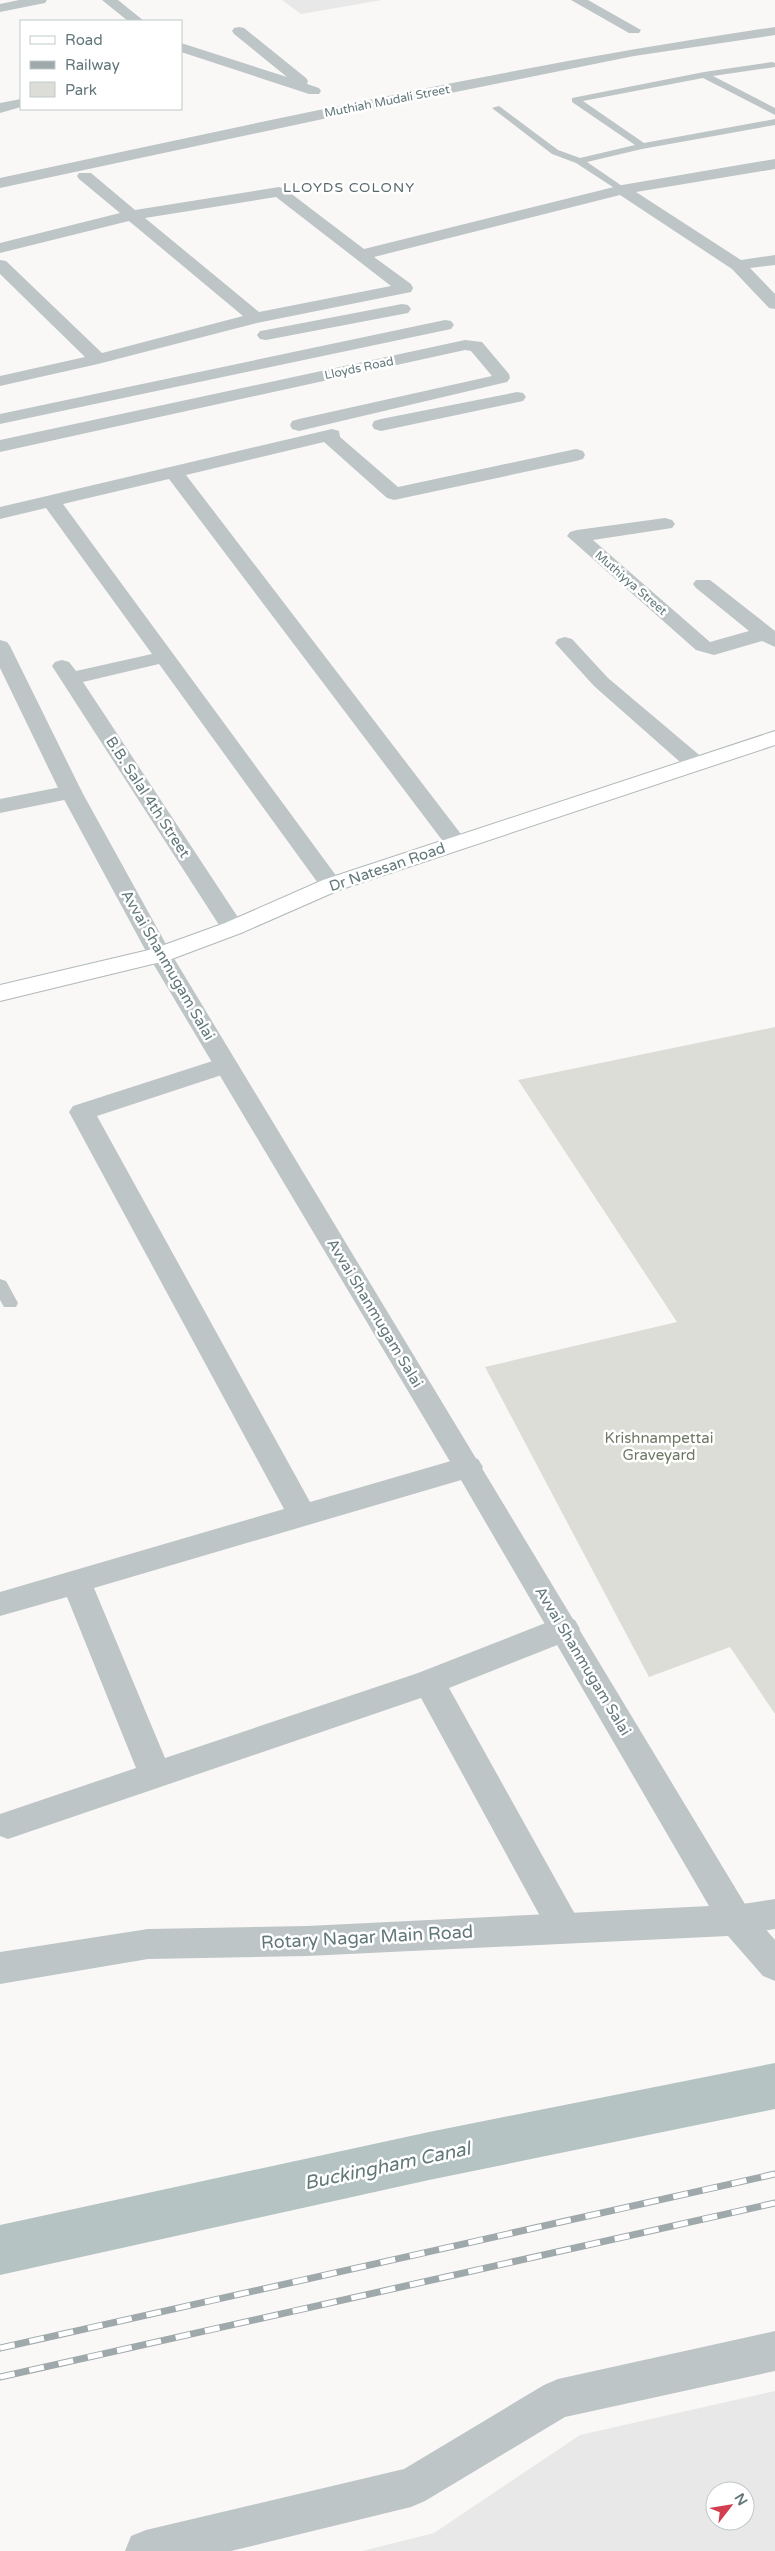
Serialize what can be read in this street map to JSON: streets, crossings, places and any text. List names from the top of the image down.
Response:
{
  "streets": {
    "main road": ["Dr Natesan Road"],
    "street": [
      "Muthiah Mudali Street",
      "Lloyds Road",
      "Muthiyya Street",
      "B.B. Salal 4th Street",
      "Avvai Shanmugam Salai",
      "Rotary Nagar Main Road"
    ]
  },
  "crossings": [
    ["B.B. Salal 4th Street", "Dr Natesan Road"],
    ["Dr Natesan Road", "Avvai Shanmugam Salai"],
    ["Avvai Shanmugam Salai", "Rotary Nagar Main Road"]
  ],
  "districts": ["LLOYDS COLONY"],
  "water": ["Buckingham Canal"],
  "parks": ["Krishnampettai Graveyard"],
  "legend": ["Road", "Railway", "Park"],
  "north": "top right"
}
